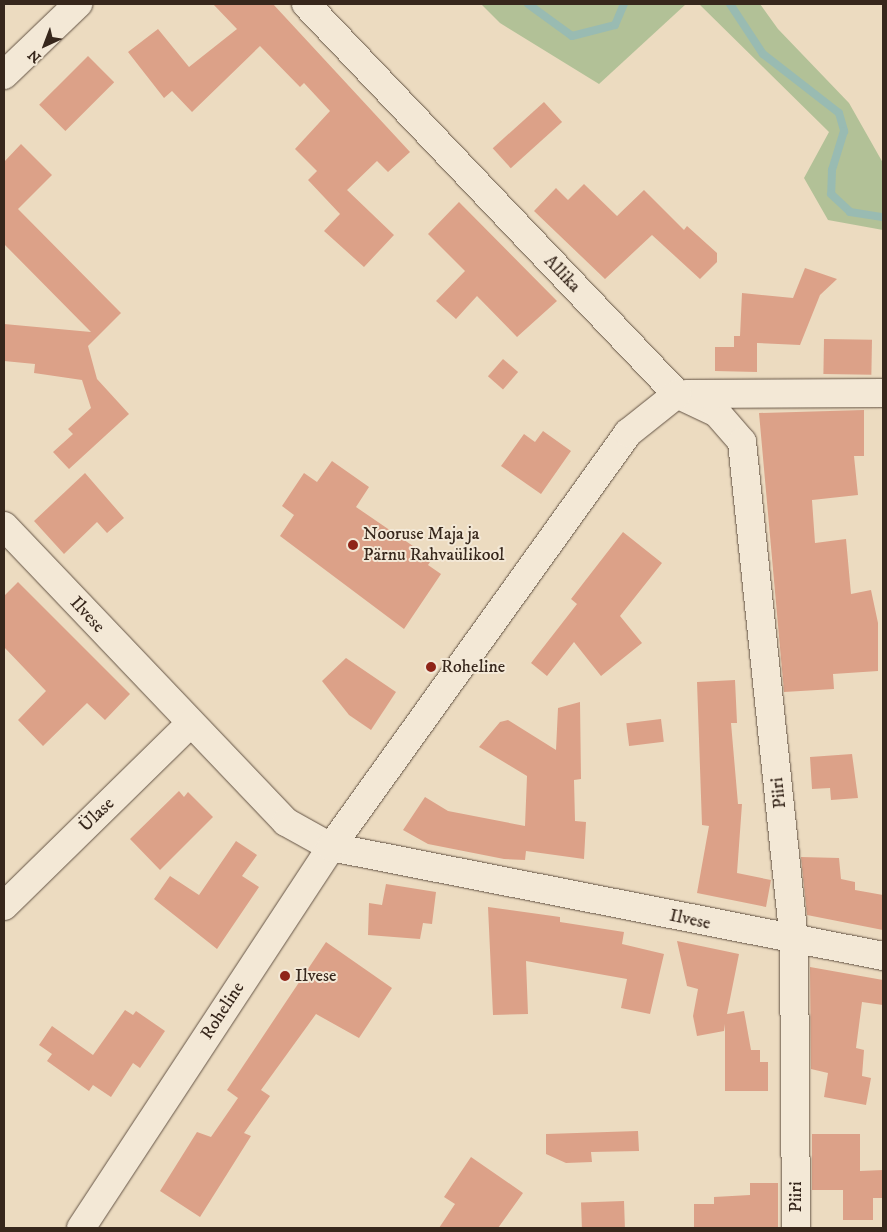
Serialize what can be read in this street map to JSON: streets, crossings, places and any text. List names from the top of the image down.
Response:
{
  "streets": {
    "street": [
      "Allika",
      "Ilvese",
      "Piiri",
      "Ülase",
      "Roheline"
    ]
  },
  "crossings": [
    ["Allika", "Piiri"],
    ["Allika", "Roheline"],
    ["Ilvese", "Piiri"],
    ["Ilvese", "Ülase"],
    ["Ilvese", "Roheline"],
    ["Piiri", "Roheline"]
  ],
  "places": ["Nooruse Maja ja Pärnu Rahvaülikool", "Roheline", "Ilvese"],
  "north": "bottom left"
}
